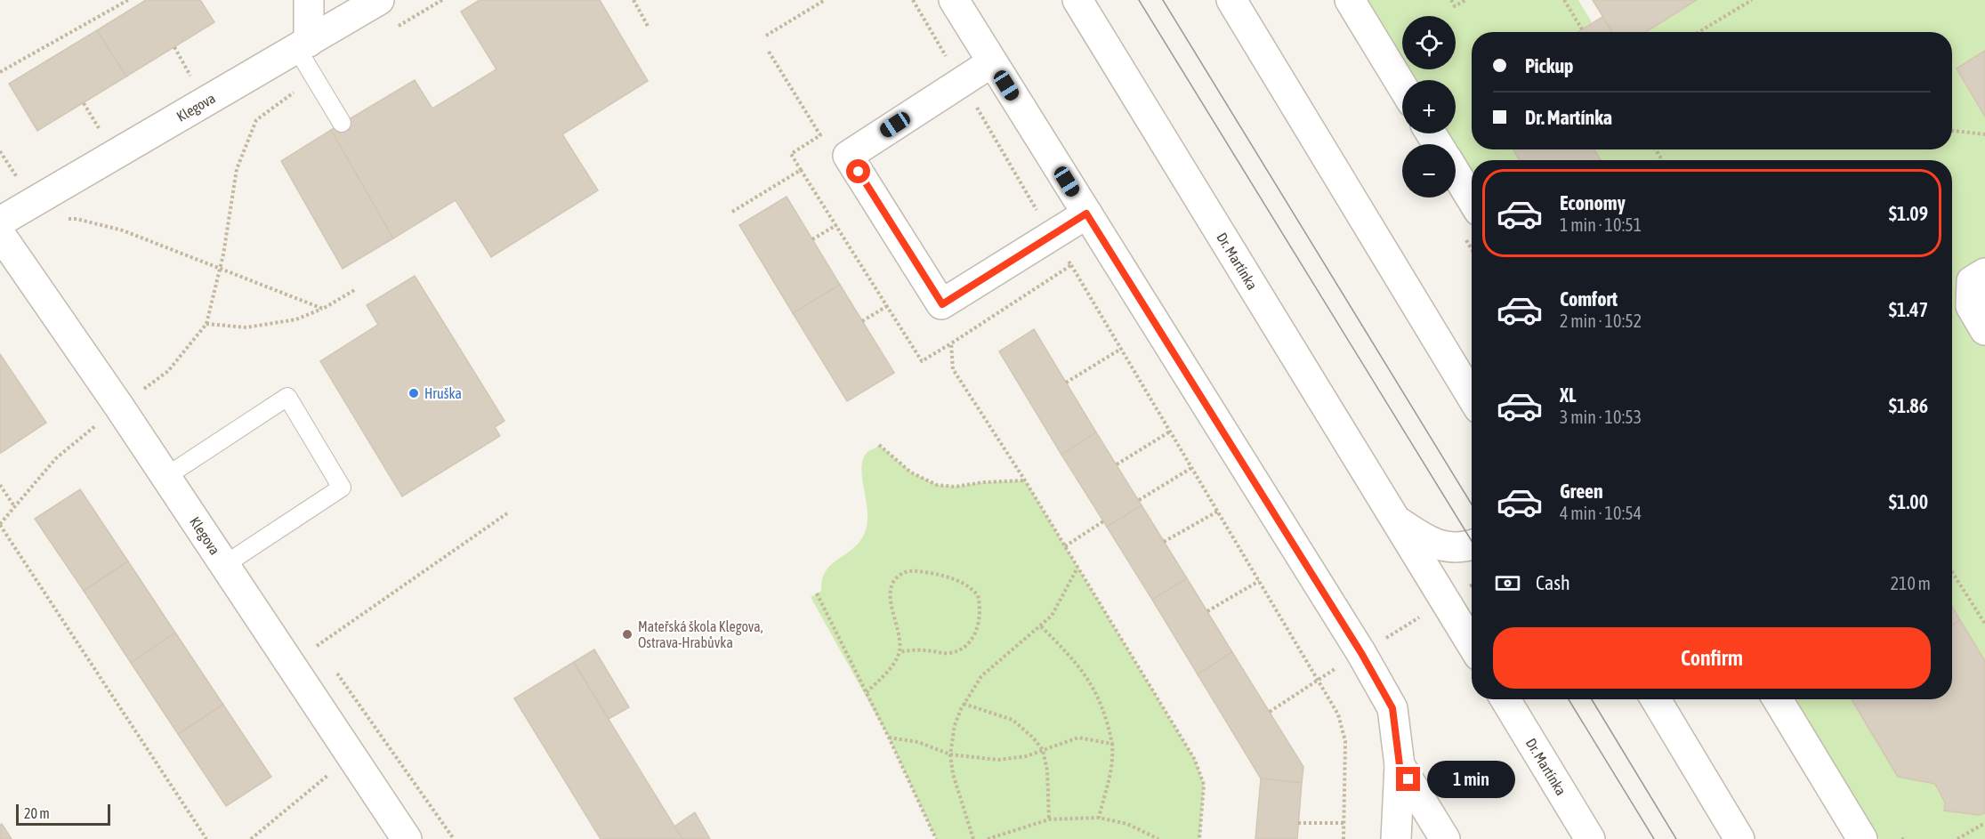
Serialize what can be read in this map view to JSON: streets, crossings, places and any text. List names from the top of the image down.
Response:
{
  "streets": {
    "street": ["Klegova", "Dr. Martínka"]
  },
  "places": ["Hruška", "Mateřská škola Klegova, Ostrava-Hrabůvka"],
  "scale_bar": "20 m",
  "page": {
    "map_buttons": ["+", "−"],
    "banner": ["Pickup", "Dr. Martínka"],
    "list": [
      {
        "name": "Economy",
        "note": "1 min · 10:51",
        "value": "$1.09"
      },
      {
        "name": "Comfort",
        "note": "2 min · 10:52",
        "value": "$1.47"
      },
      {
        "name": "XL",
        "note": "3 min · 10:53",
        "value": "$1.86"
      },
      {
        "name": "Green",
        "note": "4 min · 10:54",
        "value": "$1.00"
      }
    ],
    "pay": ["Cash", "210 m"],
    "buttons": "Confirm",
    "bubble": "1 min",
    "scale": "20 m"
  }
}
